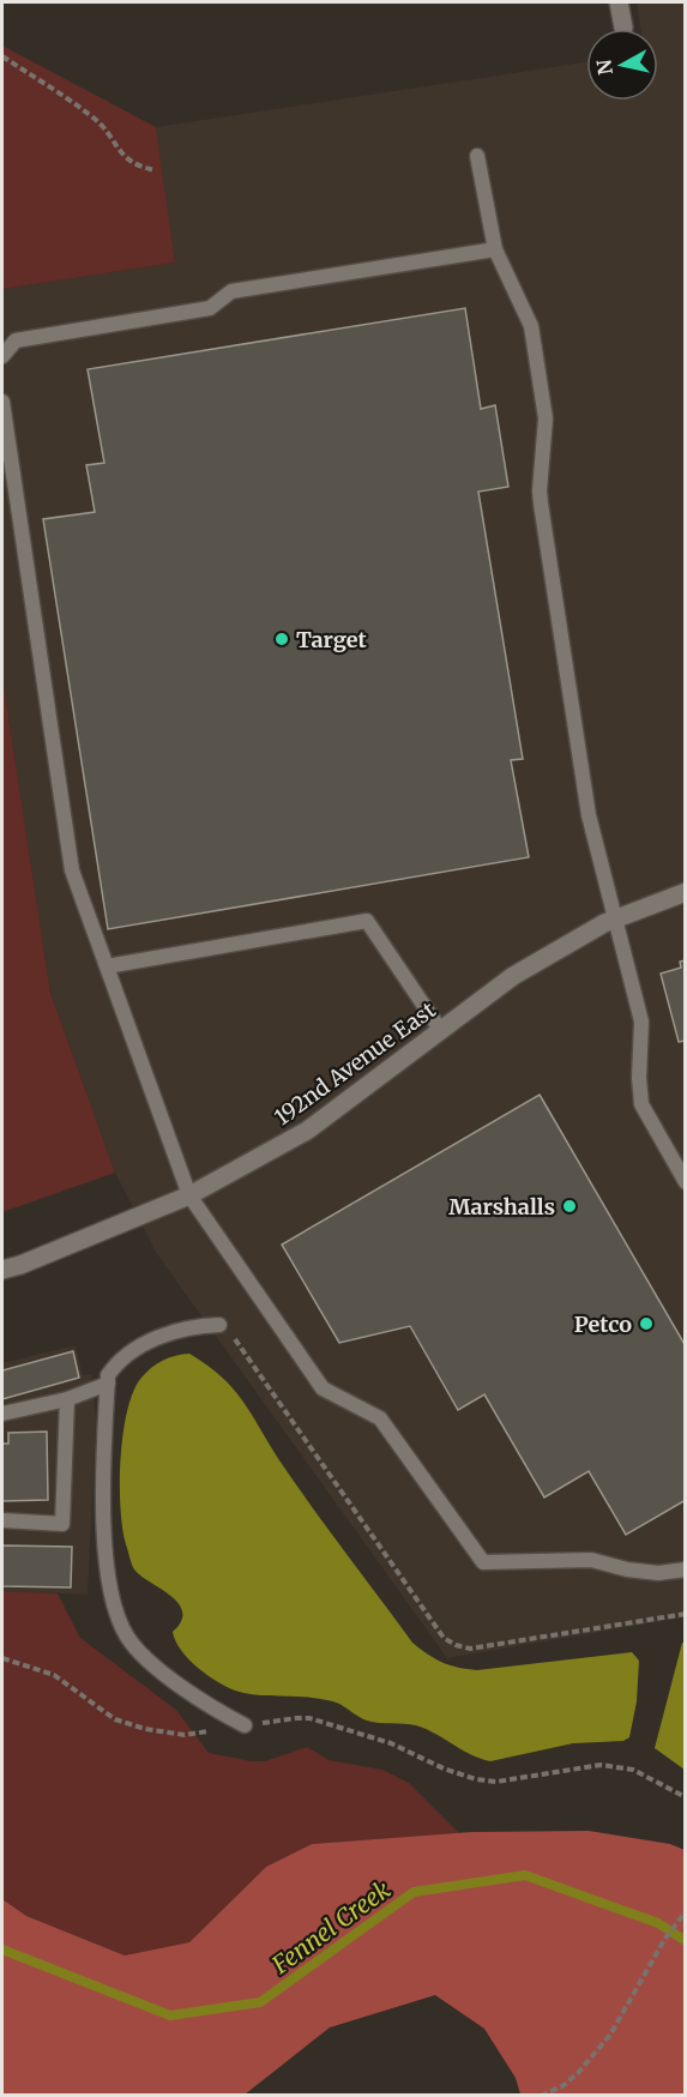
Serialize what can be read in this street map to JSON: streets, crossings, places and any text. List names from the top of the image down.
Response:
{
  "streets": {
    "street": ["192nd Avenue East"]
  },
  "water": ["Fennel Creek"],
  "places": ["Target", "Marshalls", "Petco"],
  "north": "left"
}
